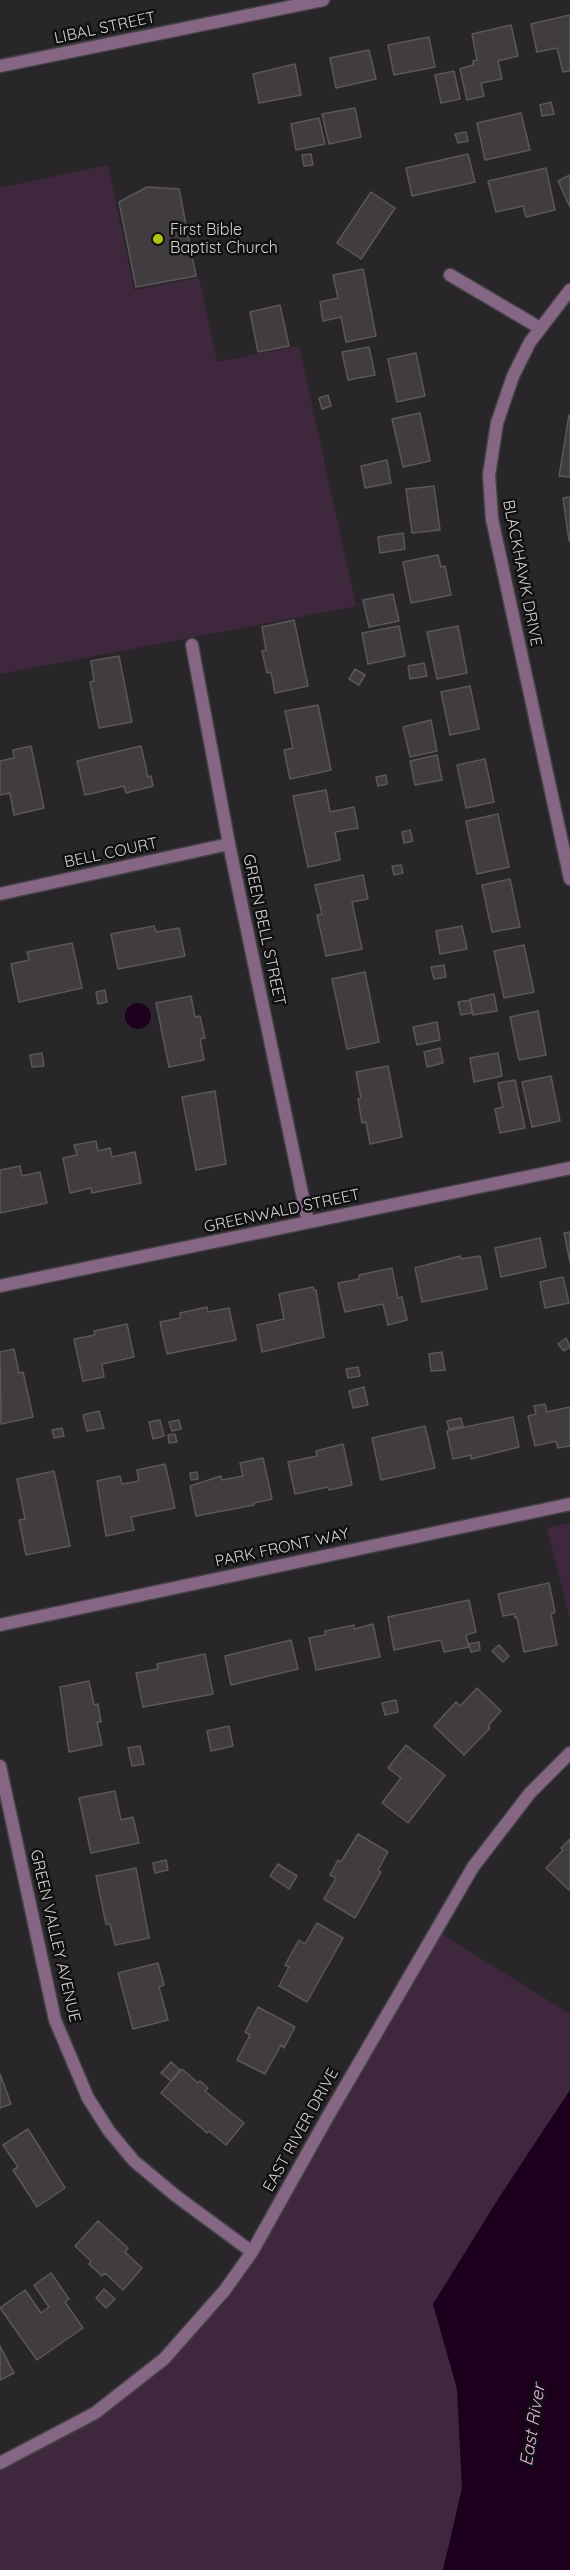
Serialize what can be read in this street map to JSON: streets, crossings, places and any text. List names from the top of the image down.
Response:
{
  "streets": {
    "street": [
      "LIBAL STREET",
      "BLACKHAWK DRIVE",
      "BELL COURT",
      "GREEN BELL STREET",
      "GREENWALD STREET",
      "PARK FRONT WAY",
      "GREEN VALLEY AVENUE",
      "EAST RIVER DRIVE"
    ]
  },
  "crossings": [
    ["BELL COURT", "GREEN BELL STREET"],
    ["GREEN BELL STREET", "GREENWALD STREET"],
    ["GREEN VALLEY AVENUE", "EAST RIVER DRIVE"]
  ],
  "water": ["East River"],
  "places": ["First Bible Baptist Church"]
}
